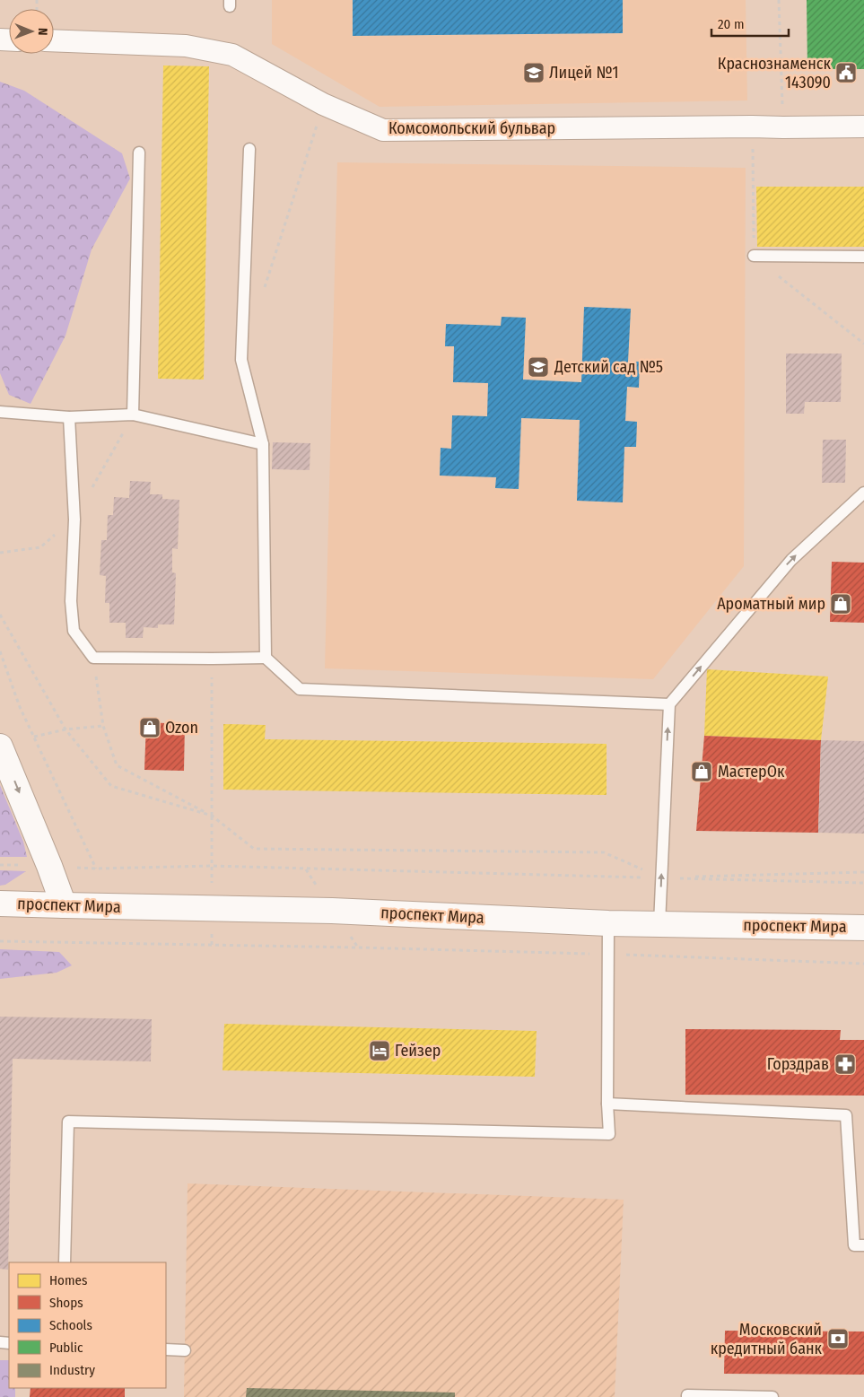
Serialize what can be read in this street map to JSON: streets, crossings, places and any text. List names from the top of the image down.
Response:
{
  "streets": {
    "street": ["Комсомольский бульвар", "проспект Мира"]
  },
  "places": {
    "school or university": ["Лицей №1", "Детский сад №5"],
    "public building": ["Краснознаменск 143090"],
    "shop": ["Ароматный мир", "Ozon", "МастерОк"],
    "hotel": ["Гейзер"],
    "pharmacy": ["Горздрав"],
    "bank": ["Московский кредитный банк"]
  },
  "legend": [
    "Homes",
    "Shops",
    "Schools",
    "Public",
    "Industry"
  ],
  "scale_bar": "20 m",
  "north": "right"
}
